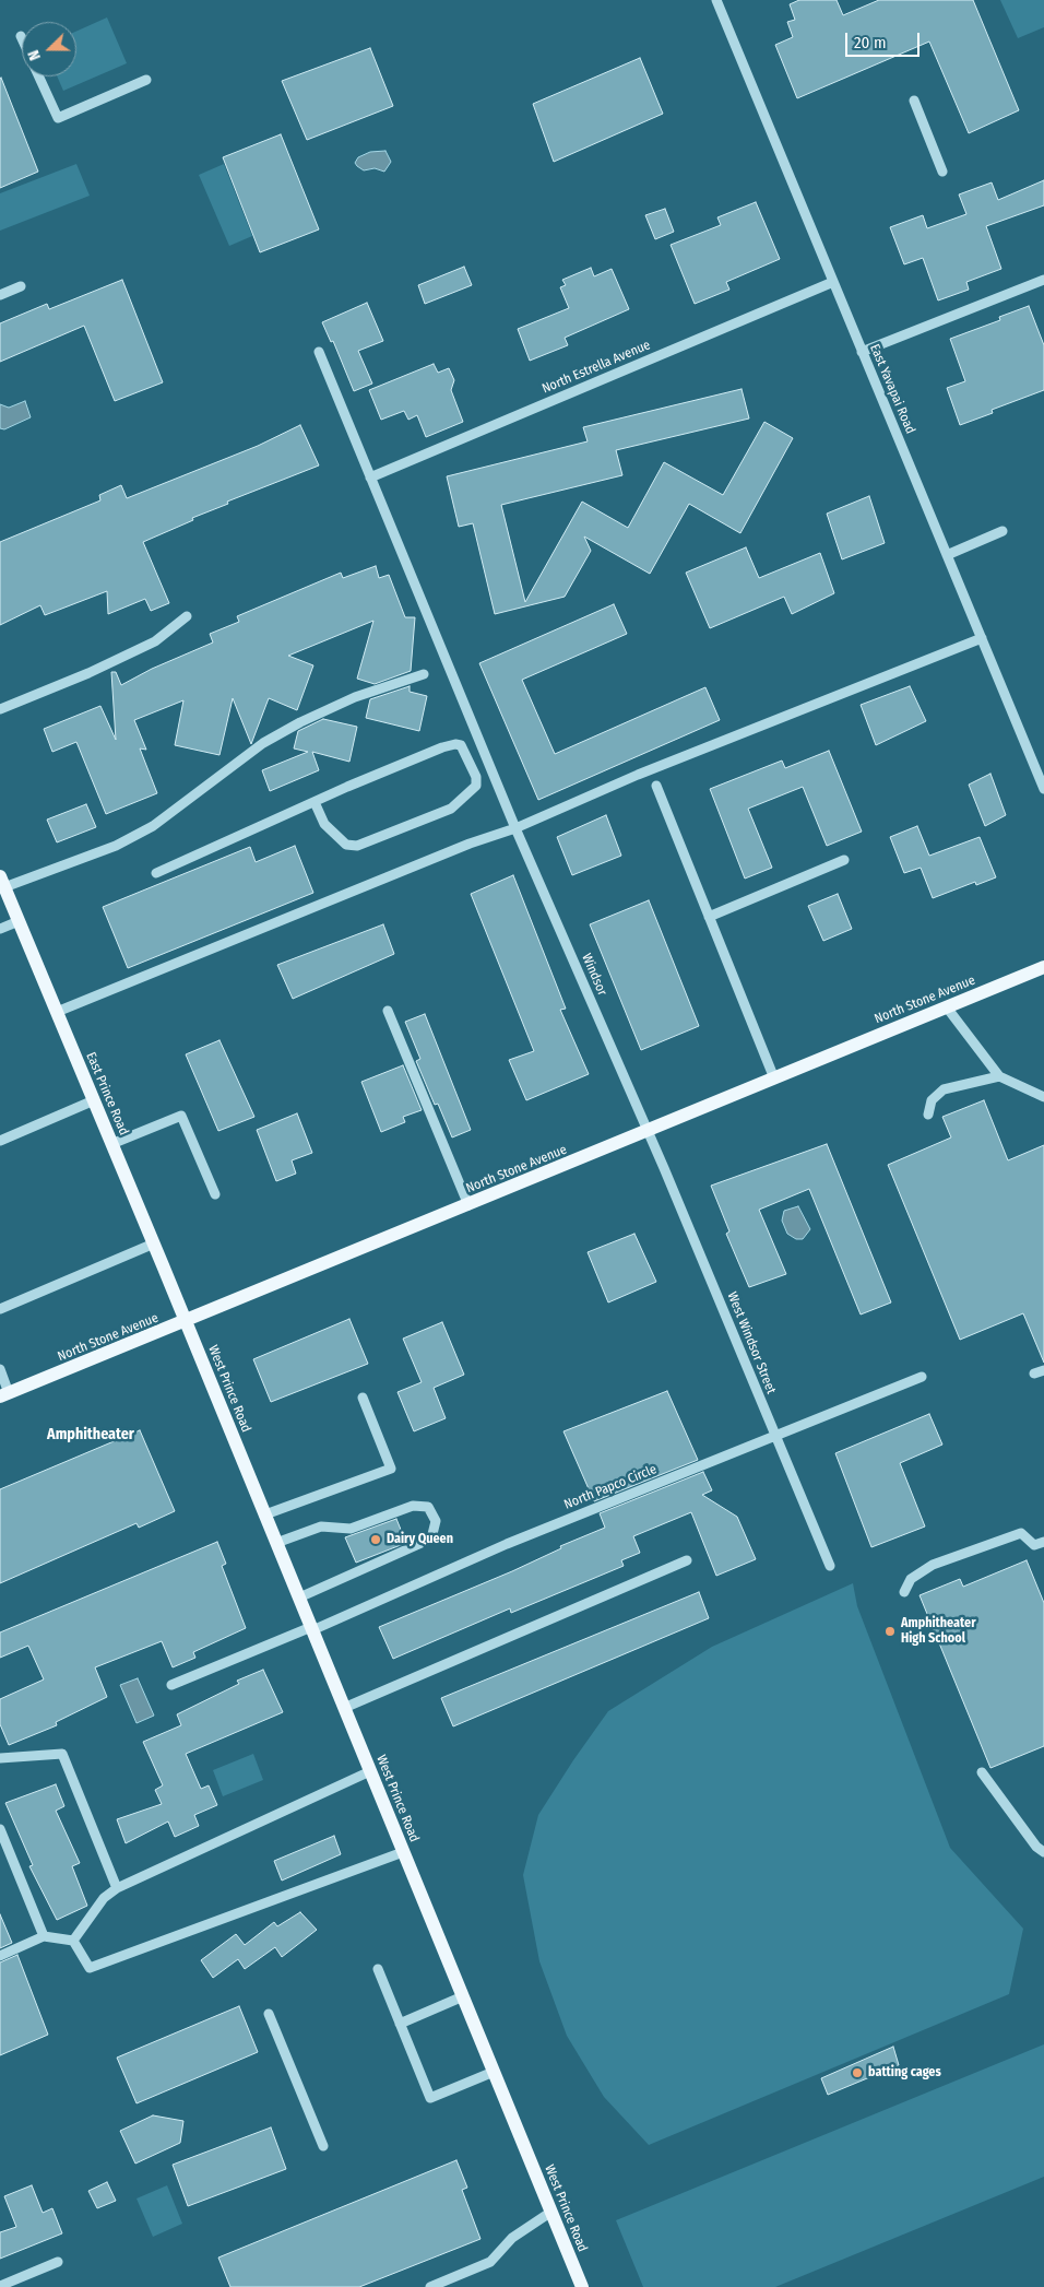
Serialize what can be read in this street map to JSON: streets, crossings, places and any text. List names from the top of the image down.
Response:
{
  "streets": {
    "main road": ["North Stone Avenue", "East Prince Road", "West Prince Road"],
    "street": [
      "North Estrella Avenue",
      "East Yavapai Road",
      "Windsor",
      "West Windsor Street",
      "North Papco Circle"
    ]
  },
  "crossings": [
    ["North Estrella Avenue", "East Yavapai Road"],
    ["North Estrella Avenue", "Windsor"],
    ["Windsor", "North Stone Avenue"],
    ["Windsor", "West Windsor Street"],
    ["North Stone Avenue", "East Prince Road"],
    ["North Stone Avenue", "West Windsor Street"],
    ["North Stone Avenue", "West Prince Road"],
    ["East Prince Road", "West Prince Road"],
    ["West Windsor Street", "North Papco Circle"],
    ["West Prince Road", "North Papco Circle"]
  ],
  "districts": ["Amphitheater"],
  "places": ["Dairy Queen", "Amphitheater High School", "batting cages"],
  "scale_bar": "20 m",
  "north": "left"
}
